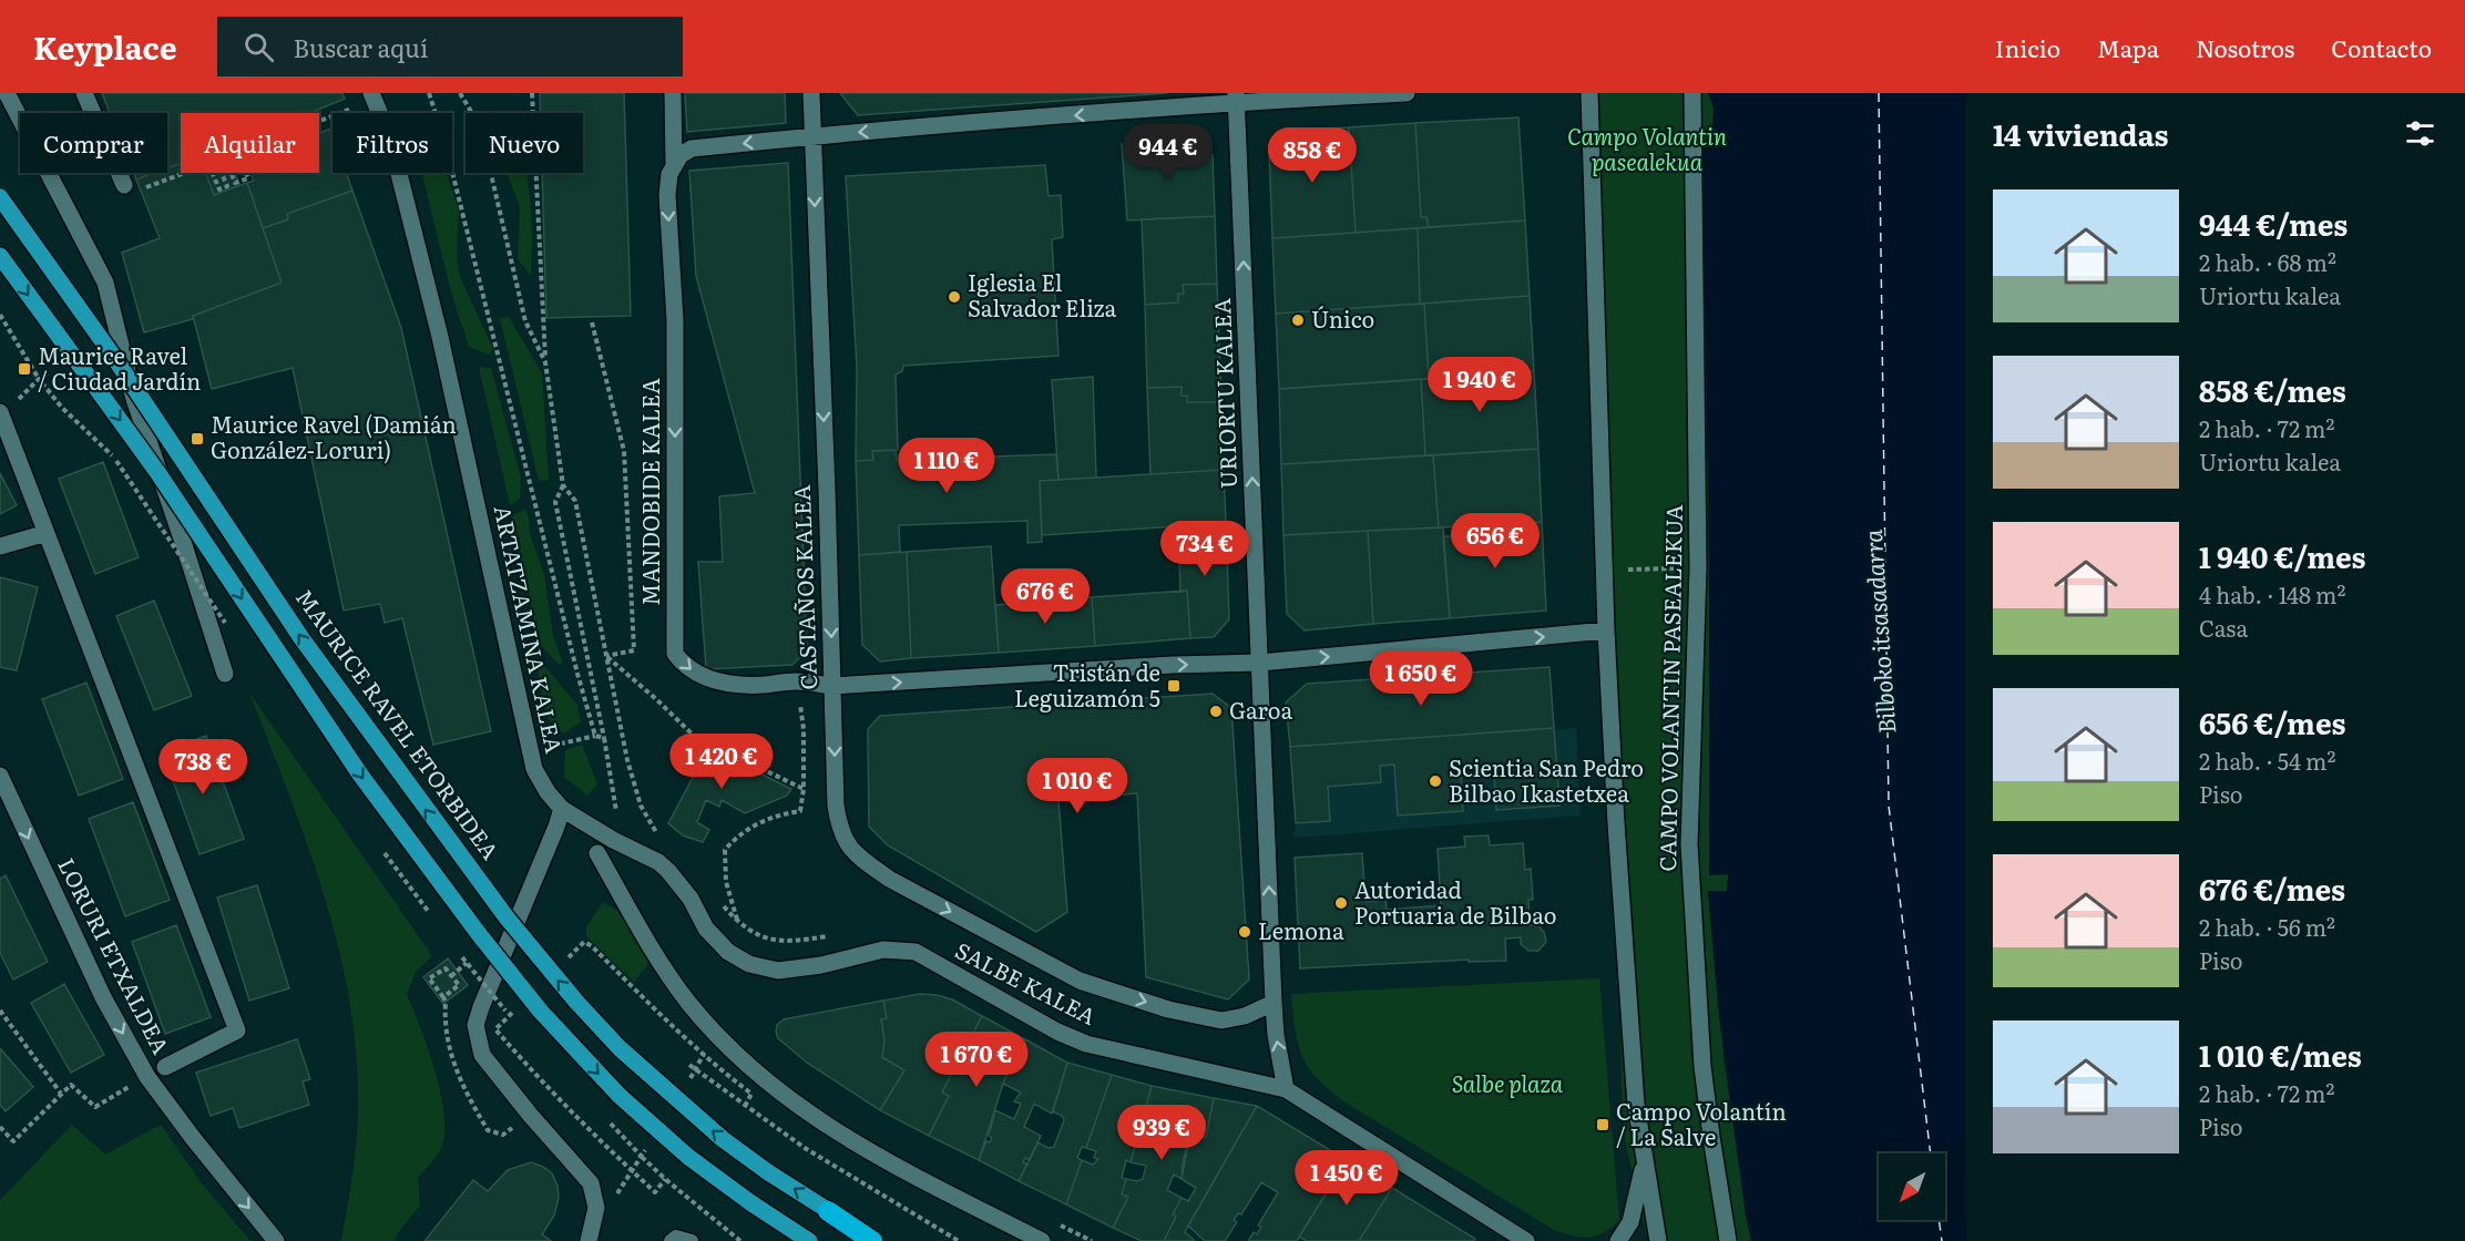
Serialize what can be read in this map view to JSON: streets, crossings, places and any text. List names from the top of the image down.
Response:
{
  "streets": {
    "highway": ["MAURICE RAVEL ETORBIDEA"],
    "street": [
      "URIORTU KALEA",
      "MANDOBIDE KALEA",
      "CASTAÑOS KALEA",
      "ARTATZAMINA KALEA",
      "CAMPO VOLANTIN PASEALEKUA",
      "LORURI ETXALDEA",
      "SALBE KALEA"
    ]
  },
  "crossings": [
    ["URIORTU KALEA", "CASTAÑOS KALEA"],
    ["URIORTU KALEA", "SALBE KALEA"],
    ["MANDOBIDE KALEA", "CASTAÑOS KALEA"],
    ["ARTATZAMINA KALEA", "SALBE KALEA"]
  ],
  "one_way": [
    "URIORTU KALEA",
    "MANDOBIDE KALEA",
    "CASTAÑOS KALEA",
    "LORURI ETXALDEA"
  ],
  "water": ["Bilboko itsasadarra"],
  "parks": ["Campo Volantin pasealekua", "Salbe plaza"],
  "places": {
    "other": [
      "Iglesia El Salvador Eliza",
      "Único",
      "Garoa",
      "Scientia San Pedro Bilbao Ikastetxea",
      "Autoridad Portuaria de Bilbao",
      "Lemona"
    ],
    "transit": [
      "Maurice Ravel / Ciudad Jardín",
      "Maurice Ravel (Damián González-Loruri)",
      "Tristán de Leguizamón 5",
      "Campo Volantín / La Salve"
    ]
  },
  "north": "bottom left",
  "page": {
    "header": "Keyplace",
    "search": "Buscar aquí",
    "nav": [
      "Inicio",
      "Mapa",
      "Nosotros",
      "Contacto"
    ],
    "heading": "14 viviendas",
    "chip": [
      "Comprar",
      "Alquilar",
      "Filtros",
      "Nuevo"
    ],
    "price": [
      "944 €",
      "858 €",
      "1 940 €",
      "1 110 €",
      "656 €",
      "734 €",
      "676 €",
      "1 650 €",
      "1 420 €",
      "738 €",
      "1 010 €",
      "1 670 €",
      "939 €",
      "1 450 €"
    ],
    "list": [
      {
        "name": "944 €/mes",
        "note": "2 hab. · 68 m² · Uriortu kalea"
      },
      {
        "name": "858 €/mes",
        "note": "2 hab. · 72 m² · Uriortu kalea"
      },
      {
        "name": "1 940 €/mes",
        "note": "4 hab. · 148 m² · Casa"
      },
      {
        "name": "656 €/mes",
        "note": "2 hab. · 54 m² · Piso"
      },
      {
        "name": "676 €/mes",
        "note": "2 hab. · 56 m² · Piso"
      },
      {
        "name": "1 010 €/mes",
        "note": "2 hab. · 72 m² · Piso"
      }
    ]
  }
}
